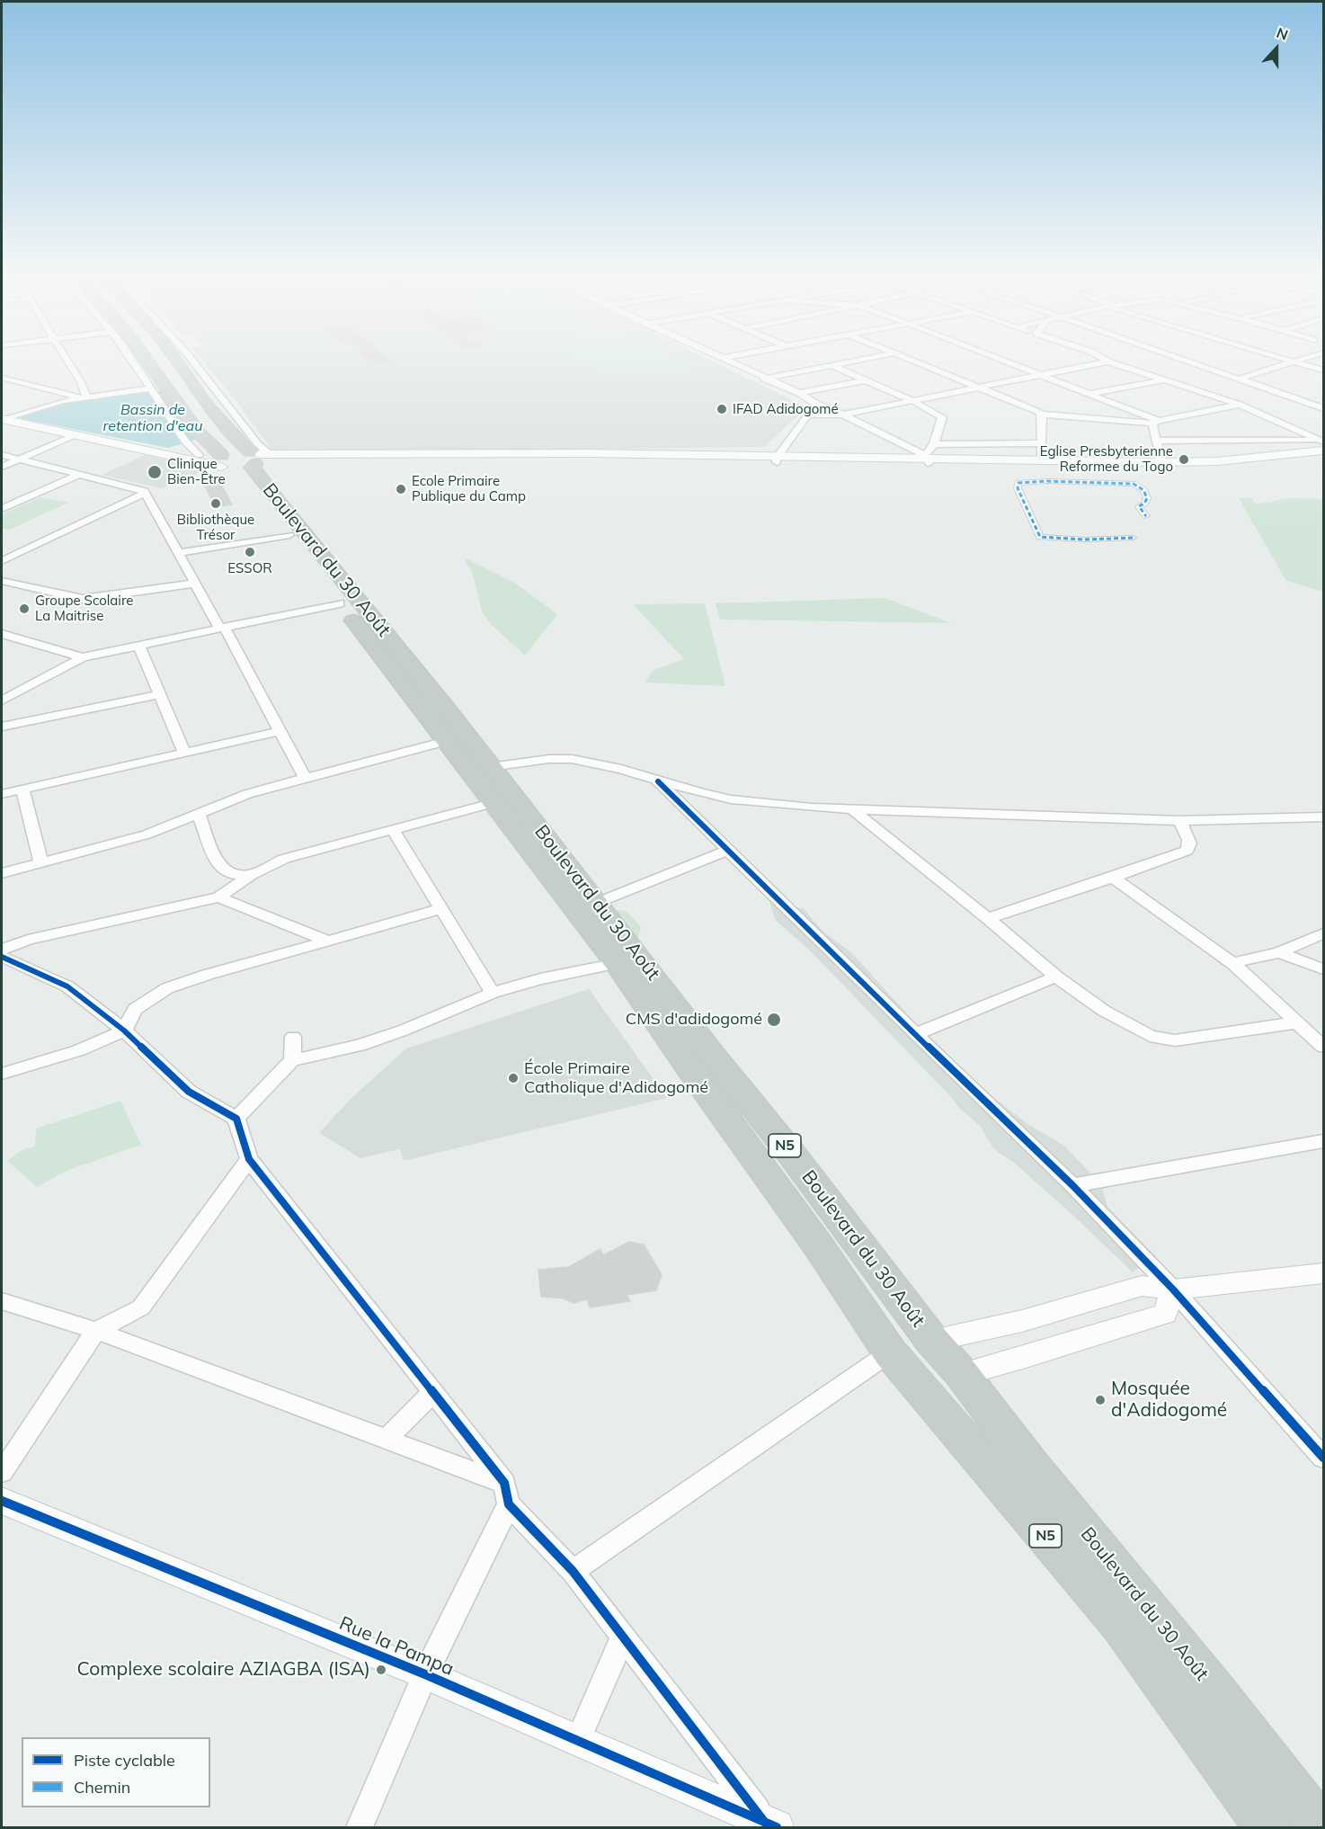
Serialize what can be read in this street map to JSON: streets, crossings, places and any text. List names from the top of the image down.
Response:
{
  "streets": {
    "highway": ["Boulevard du 30 Août", "N5"],
    "street": ["Rue la Pampa"]
  },
  "water": ["Bassin de retention d'eau"],
  "places": [
    "IFAD Adidogomé",
    "Eglise Presbyterienne Reformee du Togo",
    "Clinique Bien-Être",
    "Ecole Primaire Publique du Camp",
    "Bibliothèque Trésor",
    "ESSOR",
    "Groupe Scolaire La Maitrise",
    "CMS d'adidogomé",
    "École Primaire Catholique d'Adidogomé",
    "Mosquée d'Adidogomé",
    "Complexe scolaire AZIAGBA (ISA)"
  ],
  "legend": ["Piste cyclable", "Chemin"],
  "north": "top"
}
